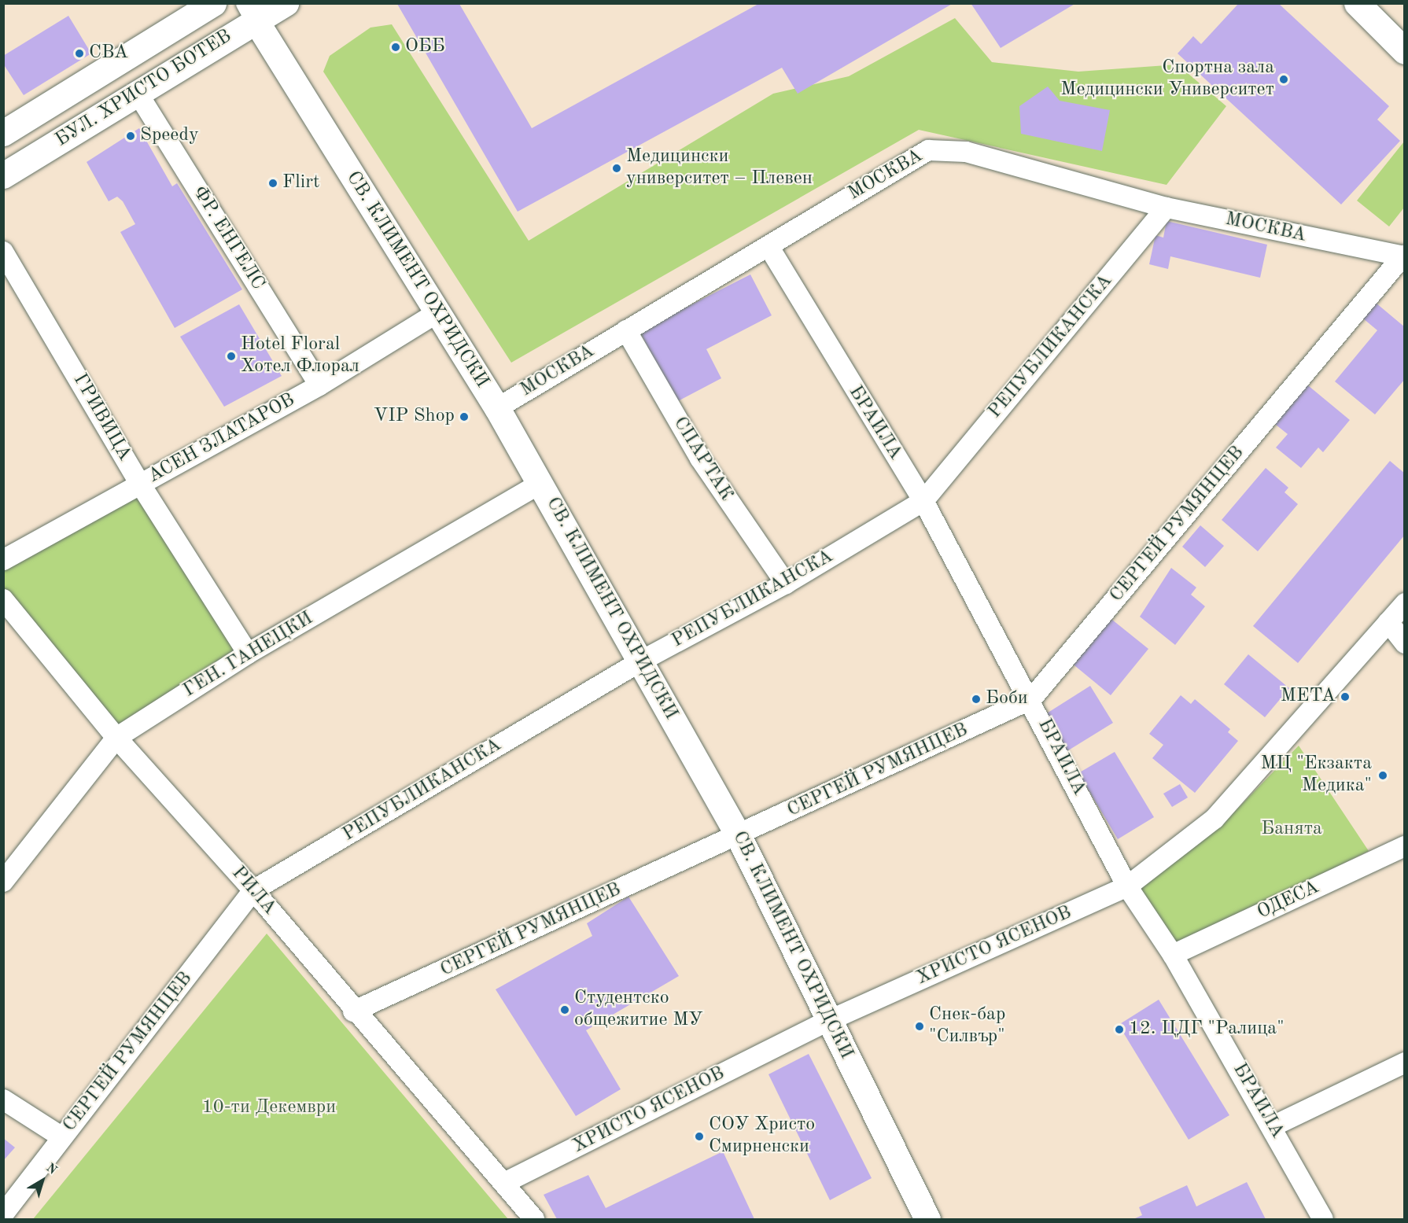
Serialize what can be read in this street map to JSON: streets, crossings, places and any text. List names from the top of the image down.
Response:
{
  "streets": {
    "street": [
      "БУЛ. ХРИСТО БОТЕВ",
      "МОСКВА",
      "ФР. ЕНГЕЛС",
      "СВ. КЛИМЕНТ ОХРИДСКИ",
      "РЕПУБЛИКАНСКА",
      "ГРИВИЦА",
      "БРАИЛА",
      "АСЕН ЗЛАТАРОВ",
      "СПАРТАК",
      "СЕРГЕЙ РУМЯНЦЕВ",
      "ГЕН. ГАНЕЦКИ",
      "РИЛА",
      "ОДЕСА",
      "ХРИСТО ЯСЕНОВ"
    ]
  },
  "crossings": [
    ["БУЛ. ХРИСТО БОТЕВ", "ФР. ЕНГЕЛС"],
    ["БУЛ. ХРИСТО БОТЕВ", "СВ. КЛИМЕНТ ОХРИДСКИ"],
    ["МОСКВА", "СВ. КЛИМЕНТ ОХРИДСКИ"],
    ["МОСКВА", "РЕПУБЛИКАНСКА"],
    ["МОСКВА", "БРАИЛА"],
    ["МОСКВА", "СПАРТАК"],
    ["МОСКВА", "СЕРГЕЙ РУМЯНЦЕВ"],
    ["ФР. ЕНГЕЛС", "АСЕН ЗЛАТАРОВ"],
    ["СВ. КЛИМЕНТ ОХРИДСКИ", "РЕПУБЛИКАНСКА"],
    ["СВ. КЛИМЕНТ ОХРИДСКИ", "АСЕН ЗЛАТАРОВ"],
    ["СВ. КЛИМЕНТ ОХРИДСКИ", "СЕРГЕЙ РУМЯНЦЕВ"],
    ["СВ. КЛИМЕНТ ОХРИДСКИ", "ГЕН. ГАНЕЦКИ"],
    ["СВ. КЛИМЕНТ ОХРИДСКИ", "ХРИСТО ЯСЕНОВ"],
    ["РЕПУБЛИКАНСКА", "БРАИЛА"],
    ["РЕПУБЛИКАНСКА", "СПАРТАК"],
    ["РЕПУБЛИКАНСКА", "СЕРГЕЙ РУМЯНЦЕВ"],
    ["РЕПУБЛИКАНСКА", "РИЛА"],
    ["ГРИВИЦА", "АСЕН ЗЛАТАРОВ"],
    ["ГРИВИЦА", "ГЕН. ГАНЕЦКИ"],
    ["БРАИЛА", "СЕРГЕЙ РУМЯНЦЕВ"],
    ["БРАИЛА", "ОДЕСА"],
    ["БРАИЛА", "ХРИСТО ЯСЕНОВ"],
    ["СЕРГЕЙ РУМЯНЦЕВ", "РИЛА"],
    ["ГЕН. ГАНЕЦКИ", "РИЛА"],
    ["РИЛА", "ХРИСТО ЯСЕНОВ"]
  ],
  "parks": ["Банята", "10-ти Декември"],
  "places": [
    "ОББ",
    "CBA",
    "Спортна зала Медицински Университет",
    "Speedy",
    "Медицински университет – Плевен",
    "Flirt",
    "Hotel Floral Хотел Флорал",
    "VIP Shop",
    "META",
    "Боби",
    "МЦ \"Екзакта Медика\"",
    "Студентско общежитие МУ",
    "Снек-бар \"Силвър\"",
    "12. ЦДГ \"Ралица\"",
    "СОУ Христо Смирненски"
  ],
  "north": "top right"
}
